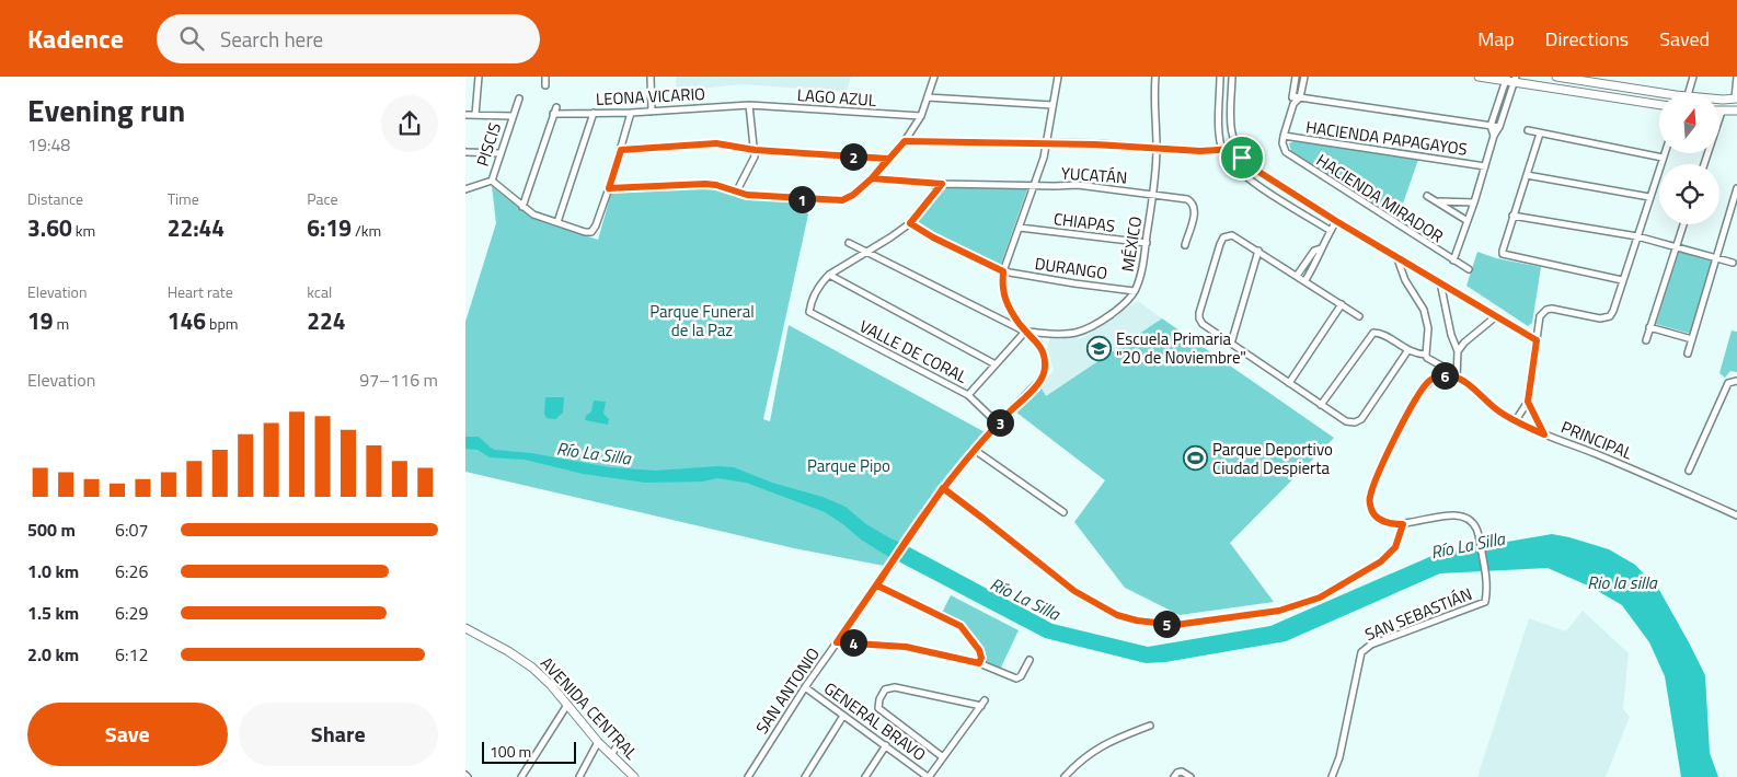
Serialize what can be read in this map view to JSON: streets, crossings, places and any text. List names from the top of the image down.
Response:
{
  "streets": {
    "street": [
      "LEONA VICARIO",
      "LAGO AZUL",
      "HACIENDA PAPAGAYOS",
      "PISCIS",
      "YUCATÁN",
      "HACIENDA MIRADOR",
      "CHIAPAS",
      "MÉXICO",
      "DURANGO",
      "VALLE DE CORAL",
      "PRINCIPAL",
      "SAN SEBASTIÁN",
      "SAN ANTONIO",
      "AVENIDA CENTRAL",
      "GENERAL BRAVO"
    ]
  },
  "crossings": [
    ["LEONA VICARIO", "LAGO AZUL"],
    ["HACIENDA PAPAGAYOS", "HACIENDA MIRADOR"],
    ["YUCATÁN", "MÉXICO"],
    ["CHIAPAS", "MÉXICO"],
    ["MÉXICO", "DURANGO"],
    ["VALLE DE CORAL", "SAN ANTONIO"],
    ["SAN ANTONIO", "GENERAL BRAVO"]
  ],
  "water": ["Río La Silla", "Rio la silla"],
  "parks": ["Parque Funeral de la Paz", "Parque Pipo"],
  "places": {
    "school or university": ["Escuela Primaria \"20 de Noviembre\""],
    "sports": ["Parque Deportivo Ciudad Despierta"]
  },
  "scale_bar": "100 m",
  "north": "top",
  "page": {
    "header": "Kadence",
    "search": "Search here",
    "nav": ["Map", "Directions", "Saved"],
    "heading": ["Evening run", "19:48"],
    "pins": [
      "2",
      "1",
      "6",
      "3",
      "5",
      "4"
    ],
    "stats": [
      ["Distance", "3.60 km"],
      ["Time", "22:44"],
      ["Pace", "6:19 /km"],
      ["Elevation", "19 m"],
      ["Heart rate", "146 bpm"],
      ["kcal", "224"]
    ],
    "chart": ["Elevation", "97–116 m"],
    "list": [
      {
        "name": "500 m",
        "note": "6:07"
      },
      {
        "name": "1.0 km",
        "note": "6:26"
      },
      {
        "name": "1.5 km",
        "note": "6:29"
      },
      {
        "name": "2.0 km",
        "note": "6:12"
      }
    ],
    "buttons": ["Save", "Share"],
    "scale": "100 m"
  }
}
